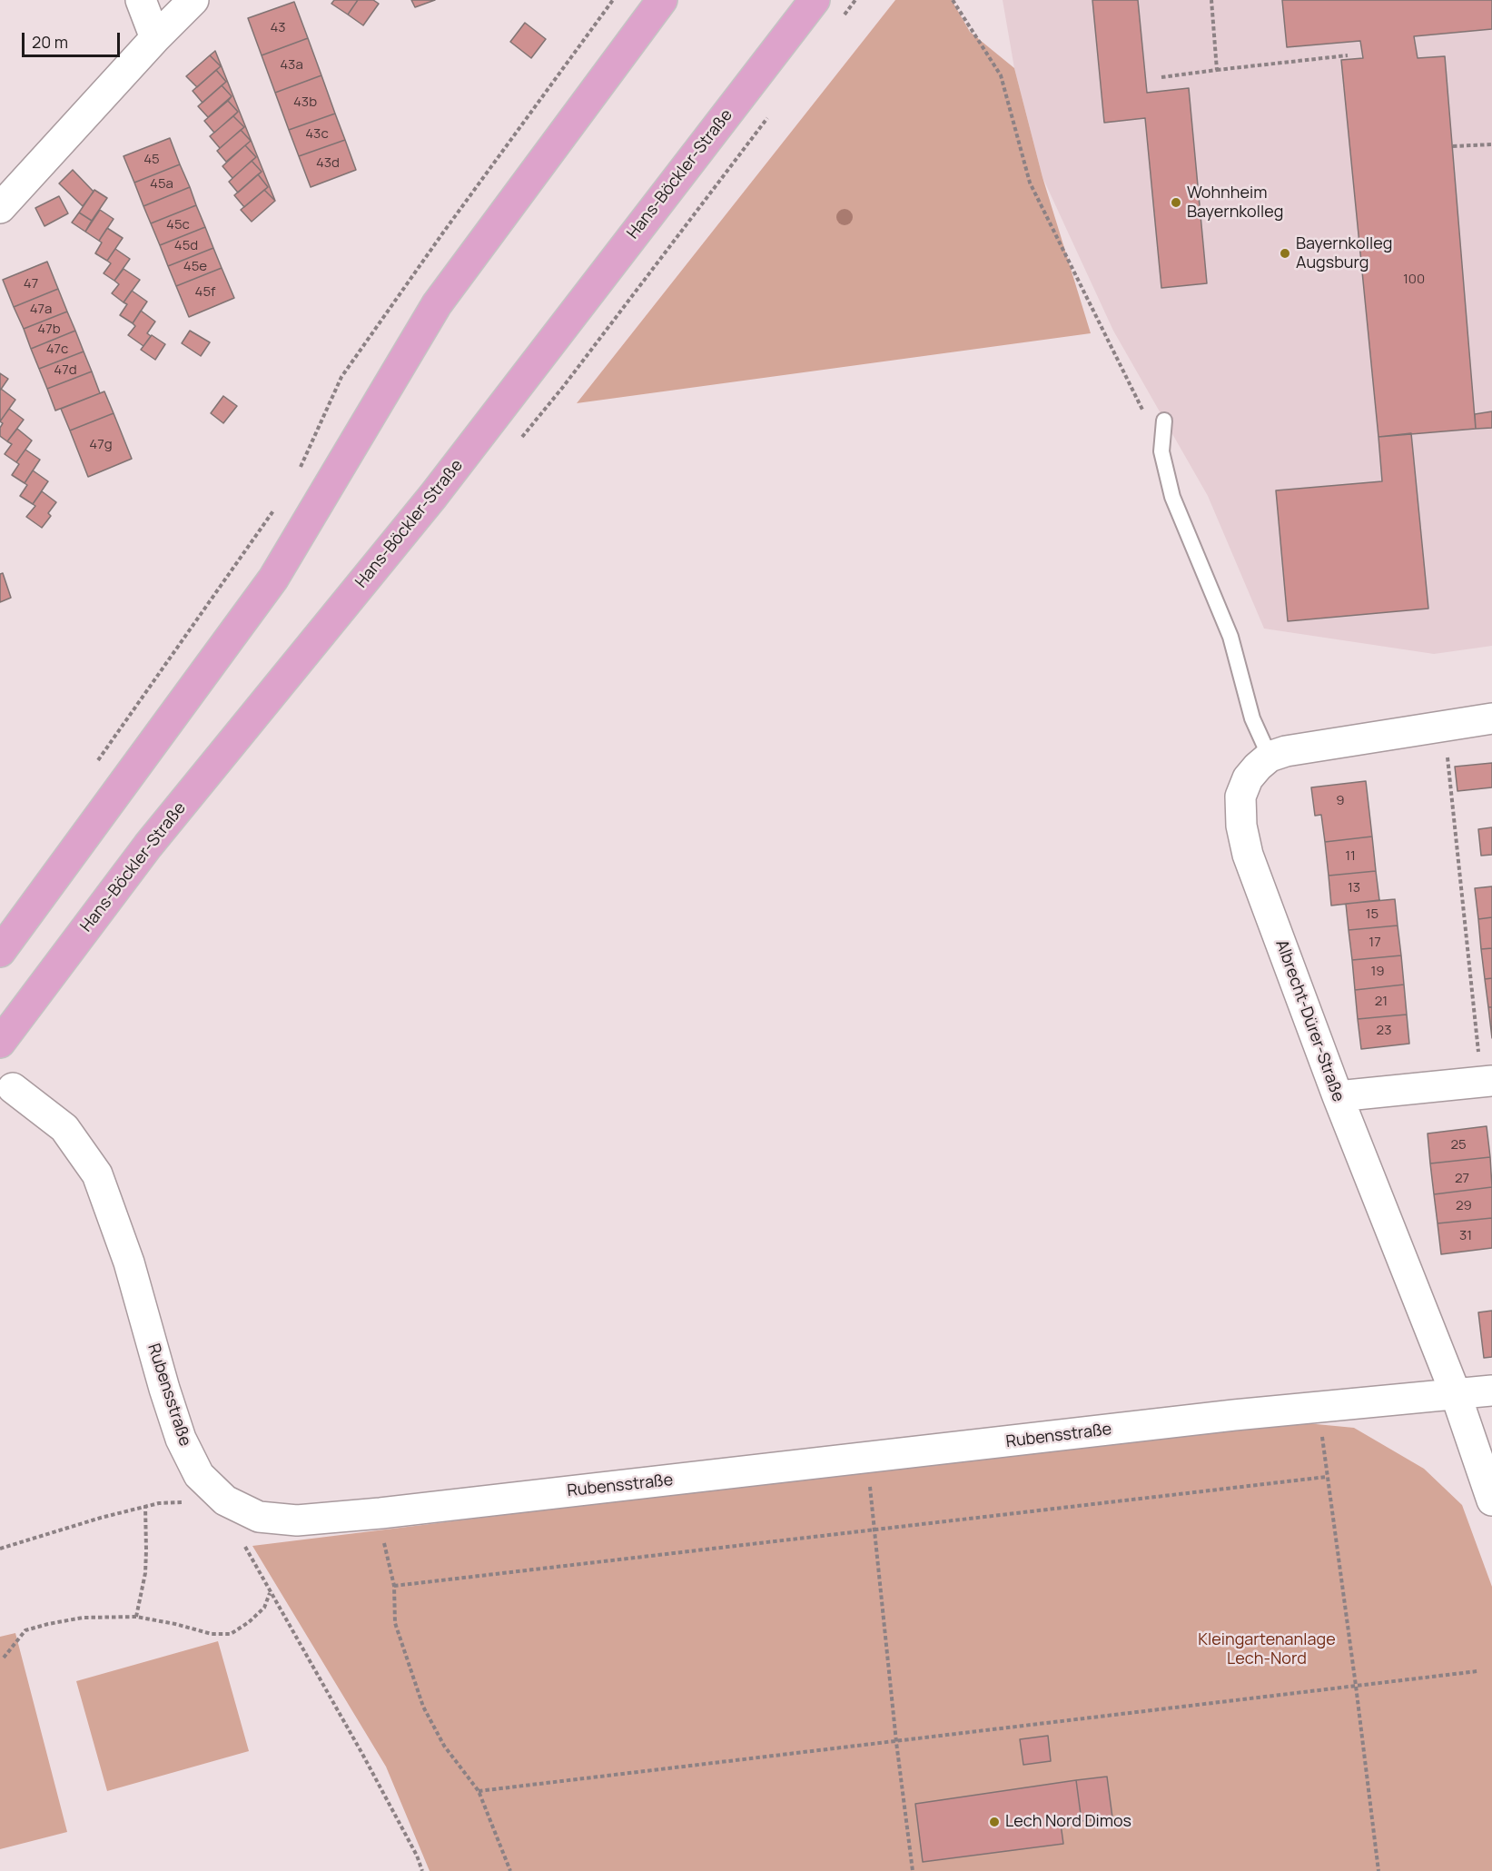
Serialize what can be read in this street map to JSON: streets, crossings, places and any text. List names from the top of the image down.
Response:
{
  "streets": {
    "main road": ["Hans-Böckler-Straße"],
    "street": ["Albrecht-Dürer-Straße", "Rubensstraße"]
  },
  "crossings": [
    ["Albrecht-Dürer-Straße", "Rubensstraße"]
  ],
  "parks": ["Kleingartenanlage Lech-Nord"],
  "places": ["Wohnheim Bayernkolleg", "Bayernkolleg Augsburg", "Lech Nord Dimos"],
  "house_numbers": [
    "43",
    "43a",
    "43b",
    "43c",
    "45",
    "43d",
    "45a",
    "45c",
    "45d",
    "45e",
    "100",
    "47",
    "45f",
    "47a",
    "47b",
    "47c",
    "47d",
    "47g",
    "9",
    "11",
    "13",
    "15",
    "17",
    "19",
    "21",
    "23",
    "25",
    "27",
    "29",
    "31"
  ],
  "scale_bar": "20 m"
}
